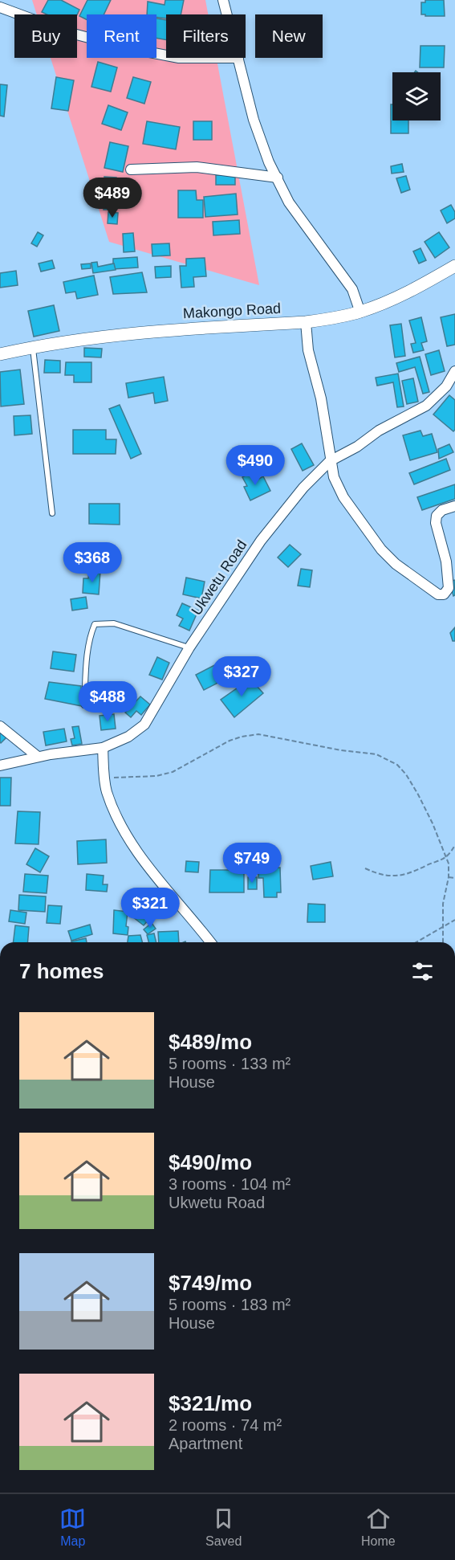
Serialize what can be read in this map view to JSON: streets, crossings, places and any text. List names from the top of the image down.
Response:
{
  "streets": {
    "street": ["Makongo Road", "Ukwetu Road"]
  },
  "page": {
    "chip": [
      "Buy",
      "Rent",
      "Filters",
      "New"
    ],
    "price": [
      "$489",
      "$490",
      "$368",
      "$327",
      "$488",
      "$749",
      "$321"
    ],
    "heading": "7 homes",
    "list": [
      {
        "name": "$489/mo",
        "note": "5 rooms · 133 m² · House"
      },
      {
        "name": "$490/mo",
        "note": "3 rooms · 104 m² · Ukwetu Road"
      },
      {
        "name": "$749/mo",
        "note": "5 rooms · 183 m² · House"
      },
      {
        "name": "$321/mo",
        "note": "2 rooms · 74 m² · Apartment"
      }
    ],
    "tabs": ["Map", "Saved", "Home"]
  }
}
